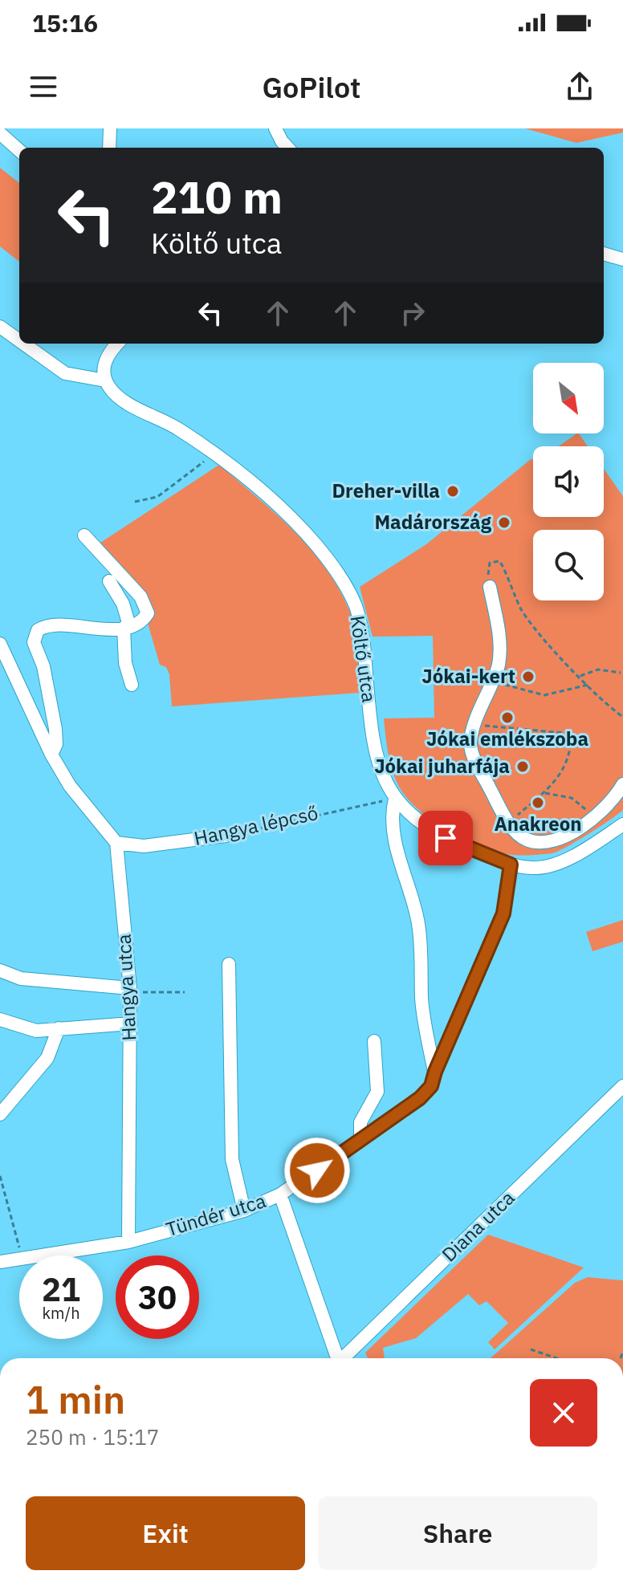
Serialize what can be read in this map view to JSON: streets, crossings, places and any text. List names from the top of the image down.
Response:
{
  "streets": {
    "street": [
      "Költő utca",
      "Hangya lépcső",
      "Hangya utca",
      "Tündér utca",
      "Diana utca"
    ]
  },
  "crossings": [
    ["Költő utca", "Hangya lépcső"],
    ["Költő utca", "Tündér utca"],
    ["Hangya lépcső", "Hangya utca"],
    ["Hangya utca", "Tündér utca"]
  ],
  "places": [
    "Dreher-villa",
    "Madárország",
    "Jókai-kert",
    "Jókai emlékszoba",
    "Jókai juharfája",
    "Anakreon"
  ],
  "north": "bottom right",
  "page": {
    "status": "15:16",
    "header": "GoPilot",
    "turn": ["210 m", "Költő utca"],
    "speed": "21 km/h",
    "limit": "30",
    "heading": ["1 min", "250 m · 15:17"],
    "buttons": ["Exit", "Share"]
  }
}
